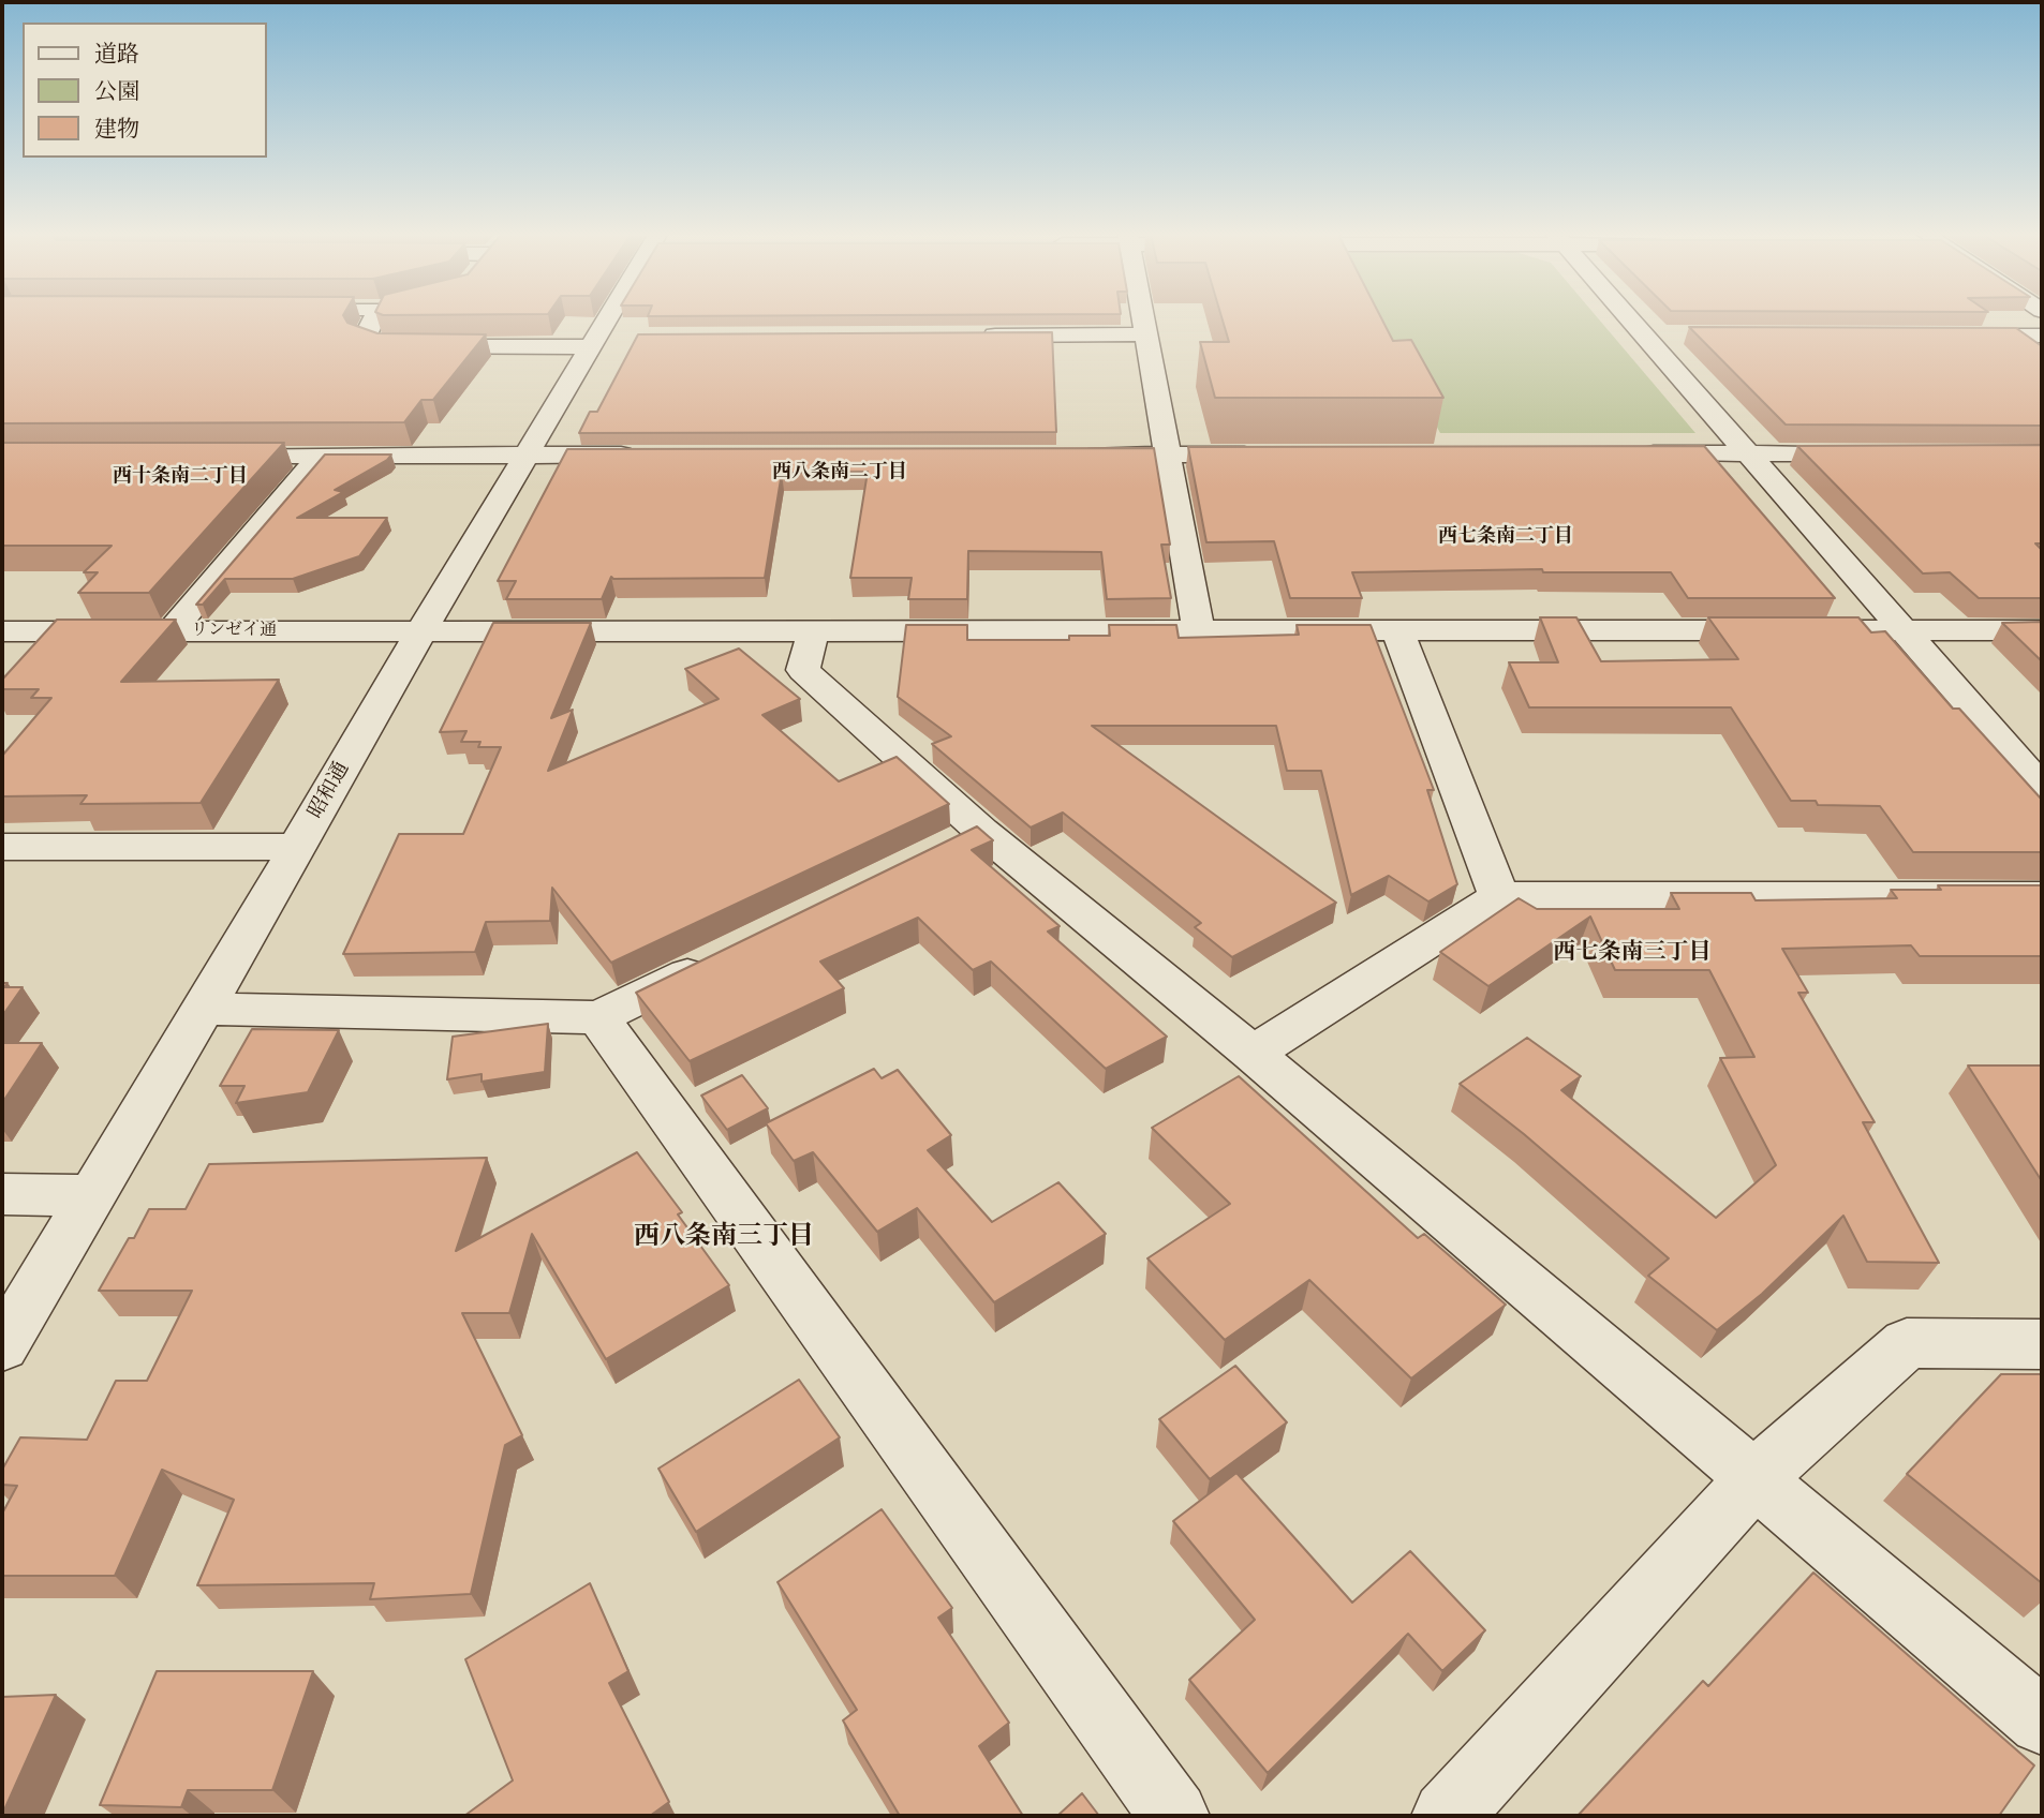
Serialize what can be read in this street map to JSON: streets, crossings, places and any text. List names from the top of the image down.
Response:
{
  "streets": {
    "street": ["リンゼイ通", "昭和通"]
  },
  "crossings": [
    ["リンゼイ通", "昭和通"]
  ],
  "districts": [
    "西八条南二丁目",
    "西十条南二丁目",
    "西七条南二丁目",
    "西七条南三丁目",
    "西八条南三丁目"
  ],
  "legend": ["道路", "公園", "建物"]
}
